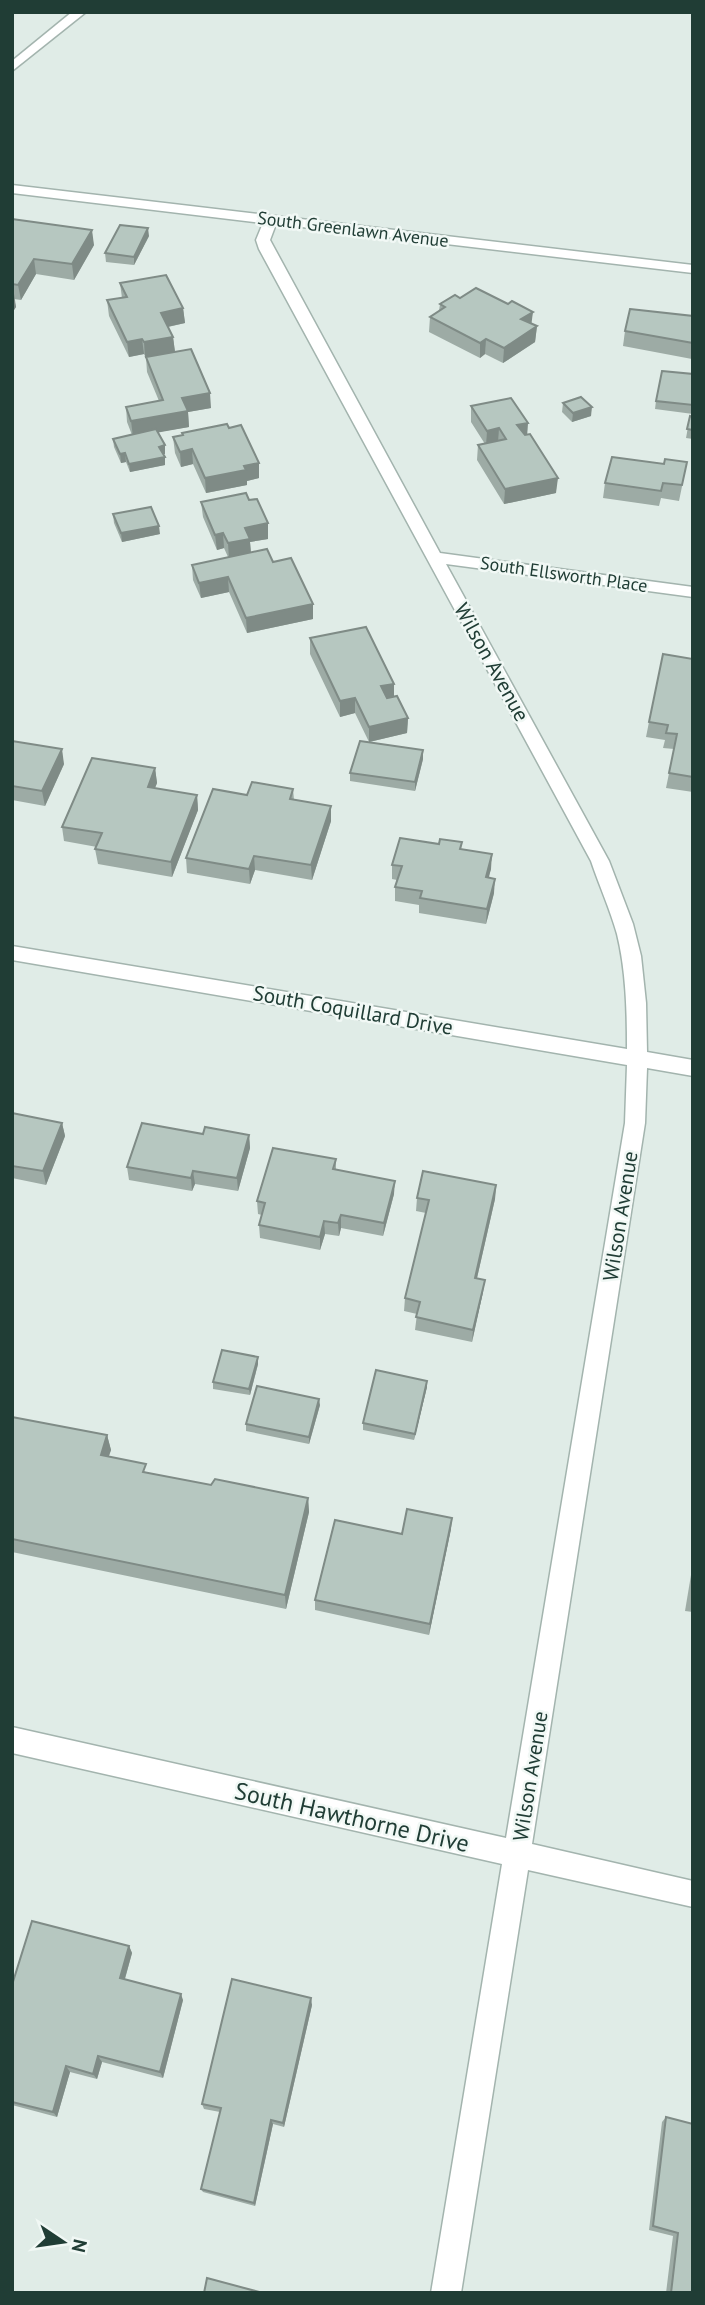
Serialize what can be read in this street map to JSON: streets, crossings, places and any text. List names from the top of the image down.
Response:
{
  "streets": {
    "street": [
      "South Greenlawn Avenue",
      "South Ellsworth Place",
      "Wilson Avenue",
      "South Coquillard Drive",
      "South Hawthorne Drive"
    ]
  },
  "crossings": [
    ["South Greenlawn Avenue", "Wilson Avenue"],
    ["South Ellsworth Place", "Wilson Avenue"],
    ["Wilson Avenue", "South Coquillard Drive"],
    ["Wilson Avenue", "South Hawthorne Drive"]
  ],
  "north": "right"
}
